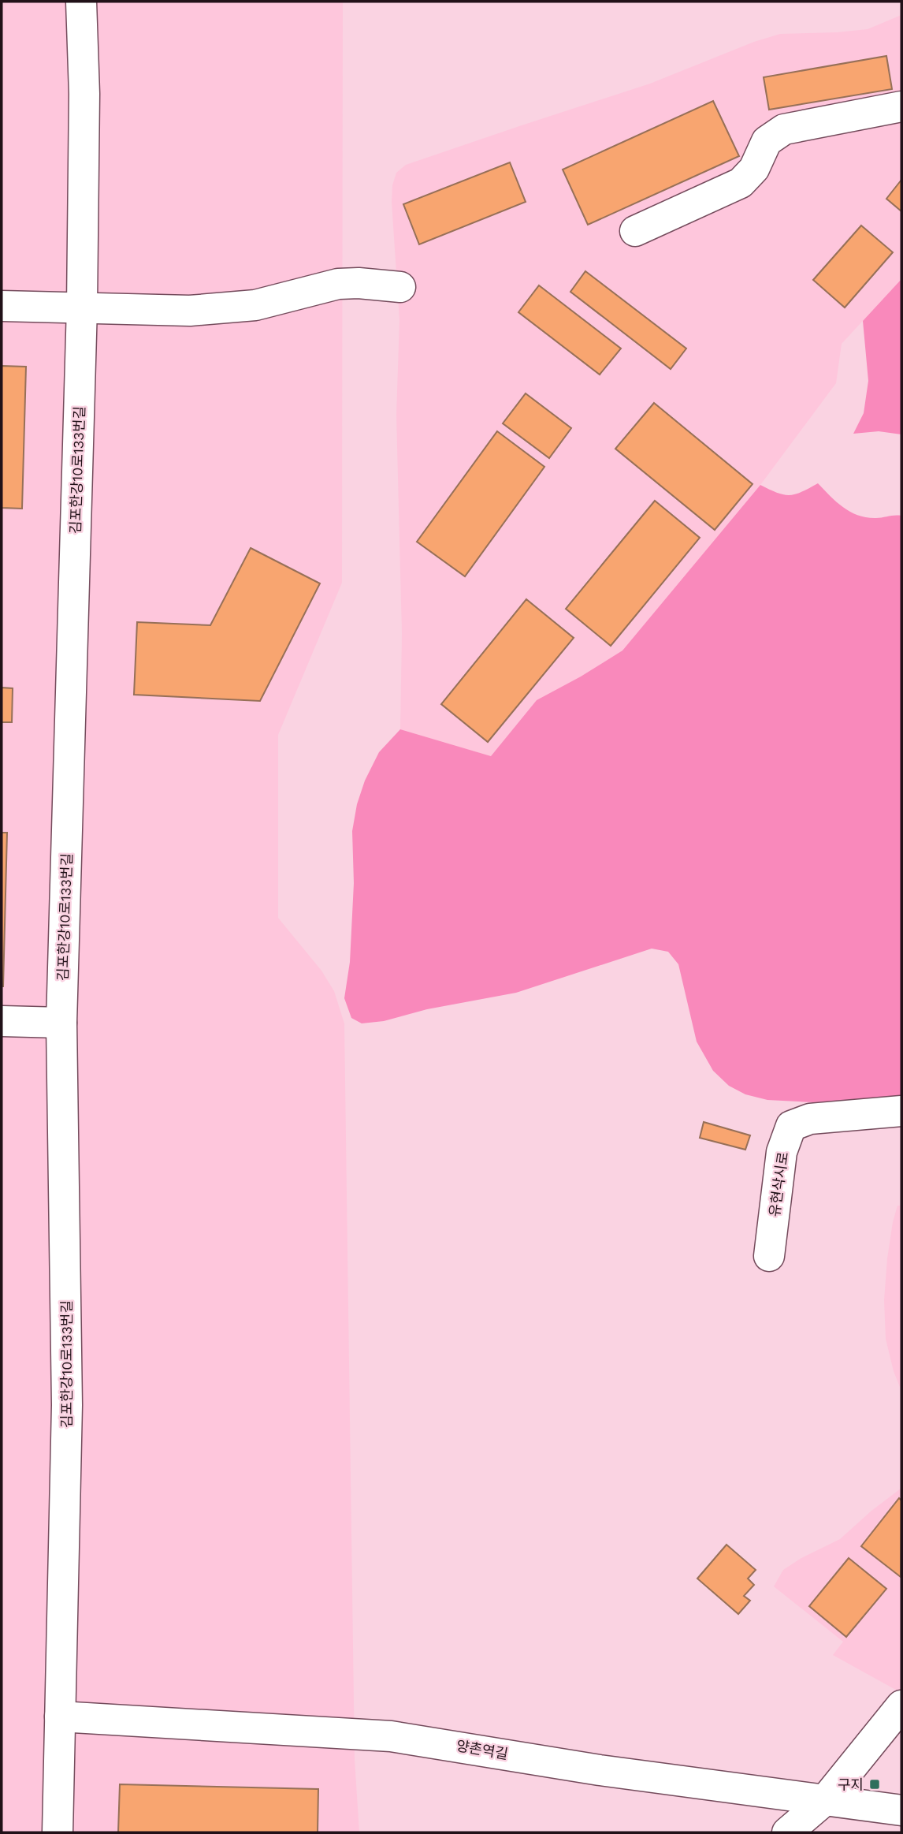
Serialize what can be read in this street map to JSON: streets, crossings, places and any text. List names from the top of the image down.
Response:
{
  "streets": {
    "street": ["김포한강10로133번길", "유현삭시로", "양촌역길"]
  },
  "crossings": [
    ["김포한강10로133번길", "양촌역길"]
  ],
  "places": {
    "transit": ["구지"]
  }
}
